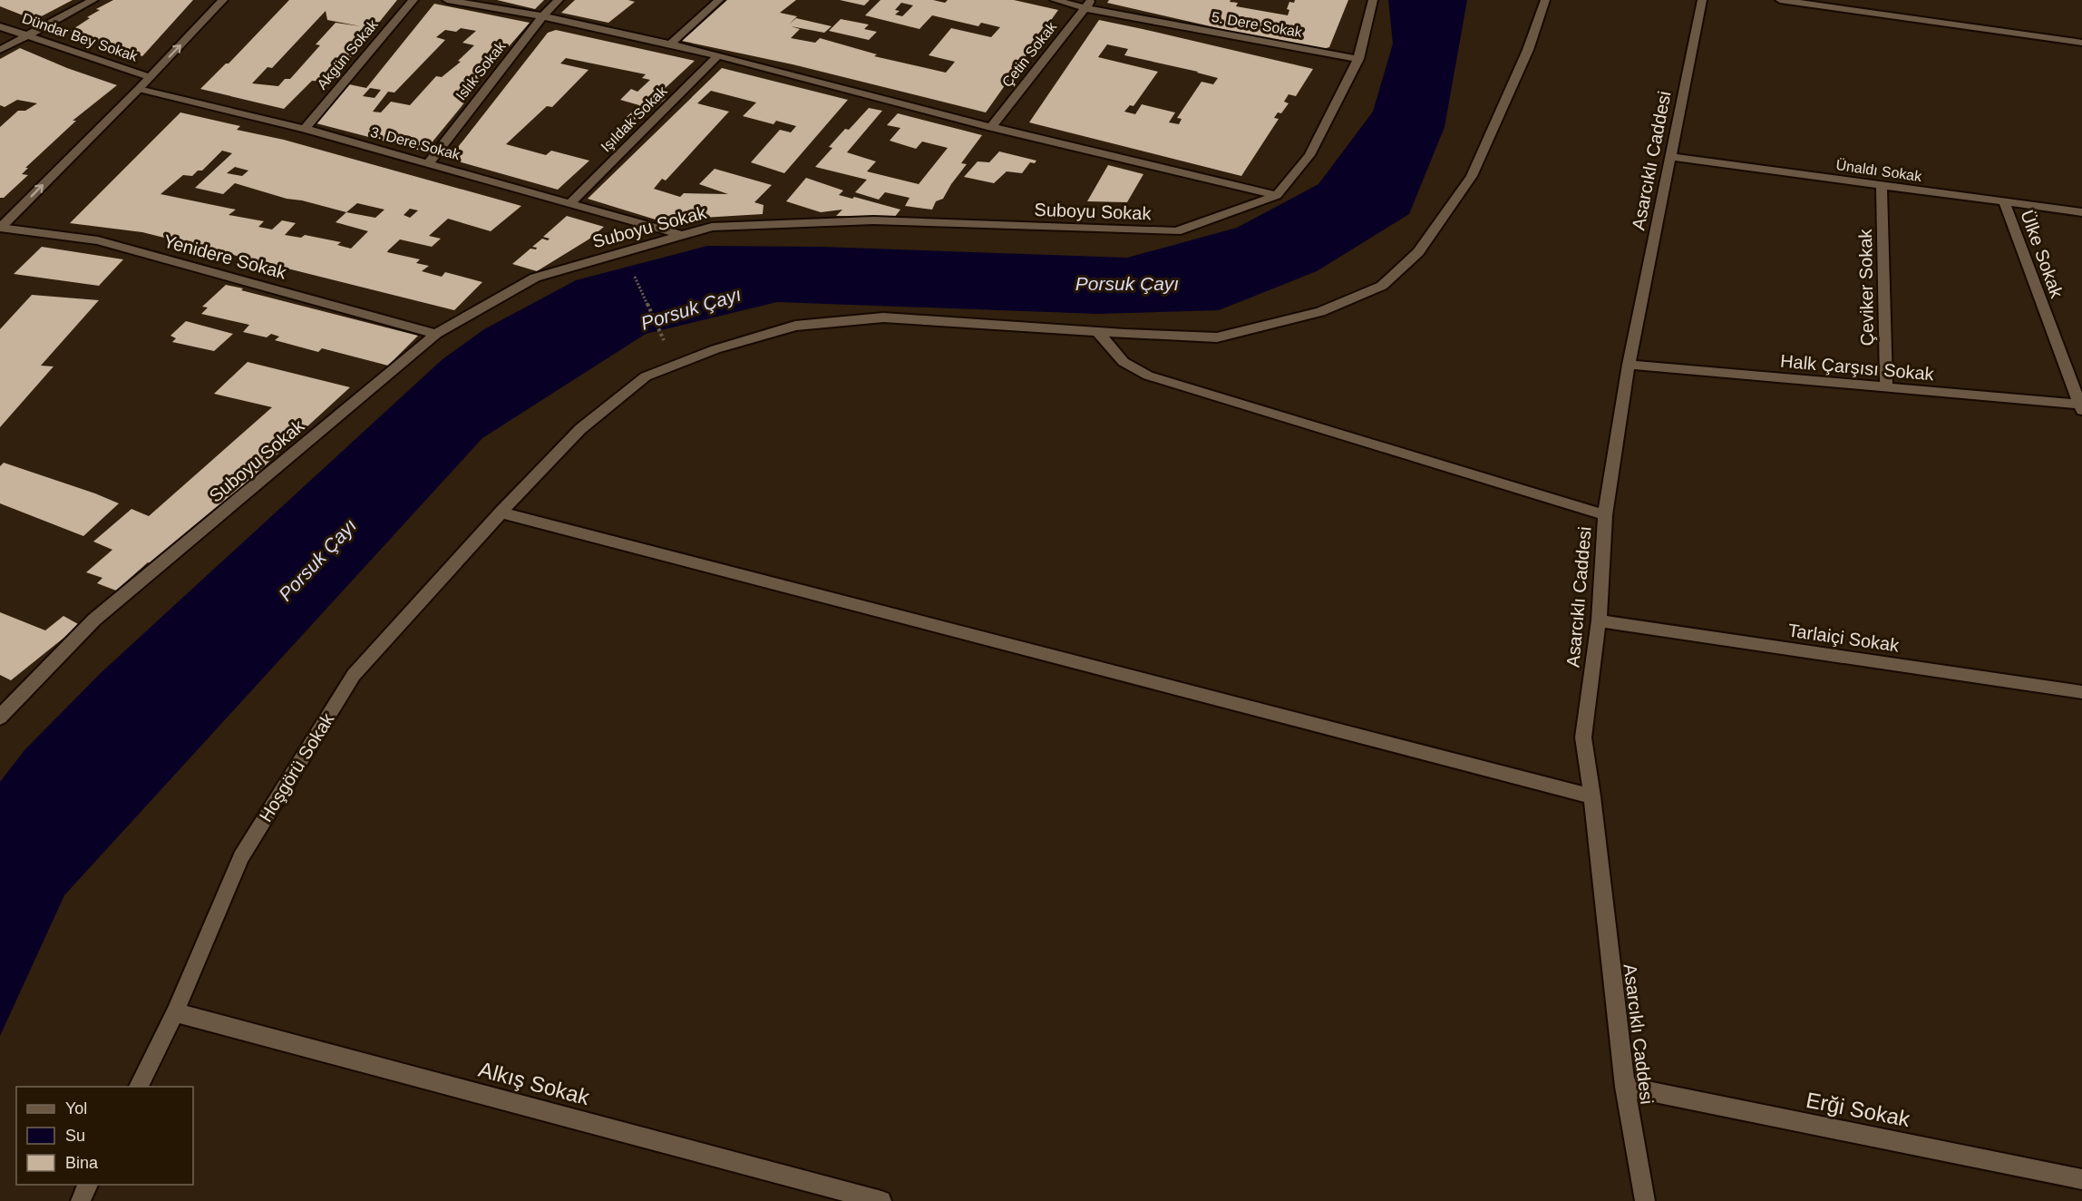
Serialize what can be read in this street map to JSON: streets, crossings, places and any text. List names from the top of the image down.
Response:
{
  "streets": {
    "street": [
      "5. Dere Sokak",
      "Dündar Bey Sokak",
      "Akgün Sokak",
      "Çetin Sokak",
      "Islık Sokak",
      "Işıldak Sokak",
      "3. Dere Sokak",
      "Asarcıklı Caddesi",
      "Ünaldı Sokak",
      "Suboyu Sokak",
      "Ülke Sokak",
      "Yenidere Sokak",
      "Çeviker Sokak",
      "Halk Çarşısı Sokak",
      "Tarlaiçi Sokak",
      "Hoşgörü Sokak",
      "Alkış Sokak",
      "Erği Sokak"
    ]
  },
  "crossings": [
    ["5. Dere Sokak", "Çetin Sokak"],
    ["5. Dere Sokak", "Suboyu Sokak"],
    ["Akgün Sokak", "3. Dere Sokak"],
    ["Islık Sokak", "3. Dere Sokak"],
    ["Işıldak Sokak", "3. Dere Sokak"],
    ["3. Dere Sokak", "Suboyu Sokak"],
    ["Asarcıklı Caddesi", "Ünaldı Sokak"],
    ["Asarcıklı Caddesi", "Halk Çarşısı Sokak"],
    ["Asarcıklı Caddesi", "Tarlaiçi Sokak"],
    ["Asarcıklı Caddesi", "Erği Sokak"],
    ["Ünaldı Sokak", "Ülke Sokak"],
    ["Ünaldı Sokak", "Çeviker Sokak"],
    ["Suboyu Sokak", "Yenidere Sokak"],
    ["Ülke Sokak", "Halk Çarşısı Sokak"],
    ["Çeviker Sokak", "Halk Çarşısı Sokak"],
    ["Hoşgörü Sokak", "Alkış Sokak"]
  ],
  "water": ["Porsuk Çayı"],
  "legend": ["Yol", "Su", "Bina"]
}
